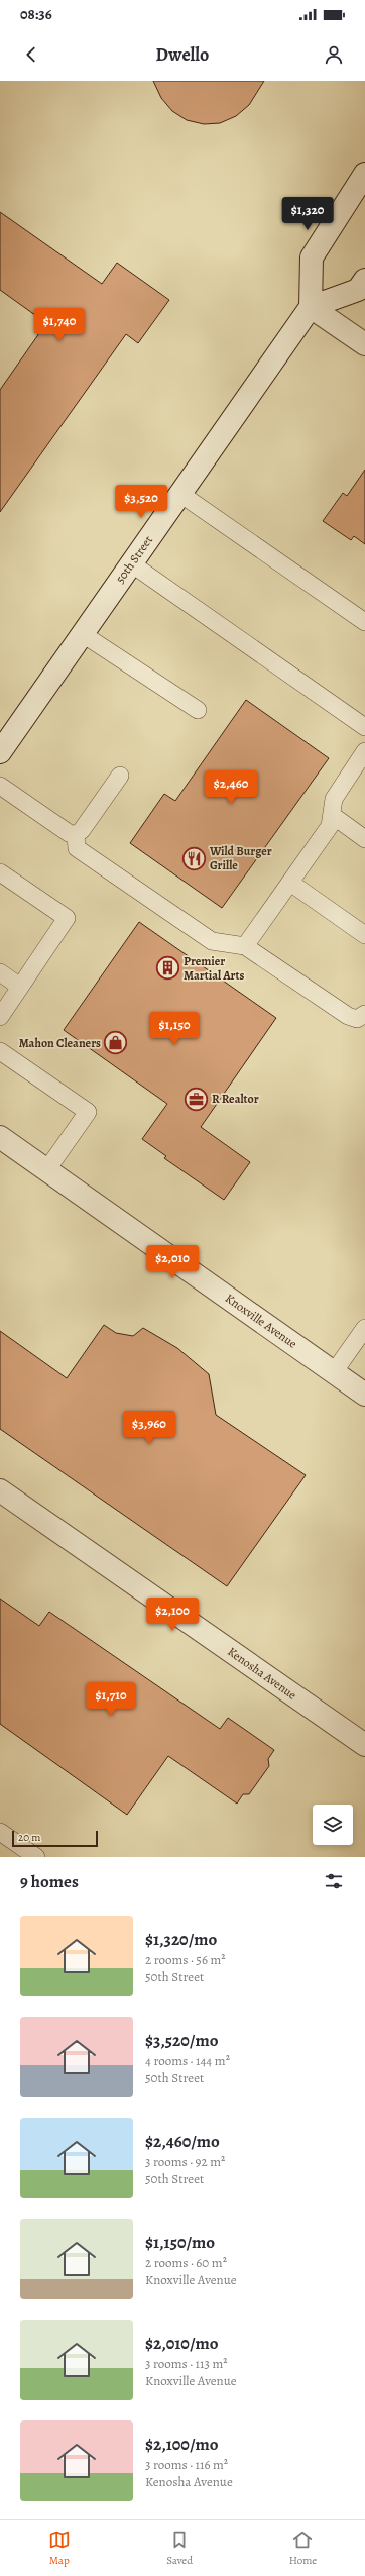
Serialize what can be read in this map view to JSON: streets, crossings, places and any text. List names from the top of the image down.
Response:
{
  "streets": {
    "street": ["50th Street", "Knoxville Avenue", "Kenosha Avenue"]
  },
  "places": {
    "restaurant": ["Wild Burger Grille"],
    "building": ["Premier Martial Arts"],
    "shop": ["Mahon Cleaners"],
    "office": ["R Realtor"]
  },
  "scale_bar": "20 m",
  "page": {
    "status": "08:36",
    "header": "Dwello",
    "price": [
      "$1,320",
      "$1,740",
      "$3,520",
      "$2,460",
      "$1,150",
      "$2,010",
      "$3,960",
      "$2,100",
      "$1,710"
    ],
    "scale": "20 m",
    "heading": "9 homes",
    "list": [
      {
        "name": "$1,320/mo",
        "note": "2 rooms · 56 m² · 50th Street"
      },
      {
        "name": "$3,520/mo",
        "note": "4 rooms · 144 m² · 50th Street"
      },
      {
        "name": "$2,460/mo",
        "note": "3 rooms · 92 m² · 50th Street"
      },
      {
        "name": "$1,150/mo",
        "note": "2 rooms · 60 m² · Knoxville Avenue"
      },
      {
        "name": "$2,010/mo",
        "note": "3 rooms · 113 m² · Knoxville Avenue"
      },
      {
        "name": "$2,100/mo",
        "note": "3 rooms · 116 m² · Kenosha Avenue"
      }
    ],
    "tabs": ["Map", "Saved", "Home"]
  }
}
